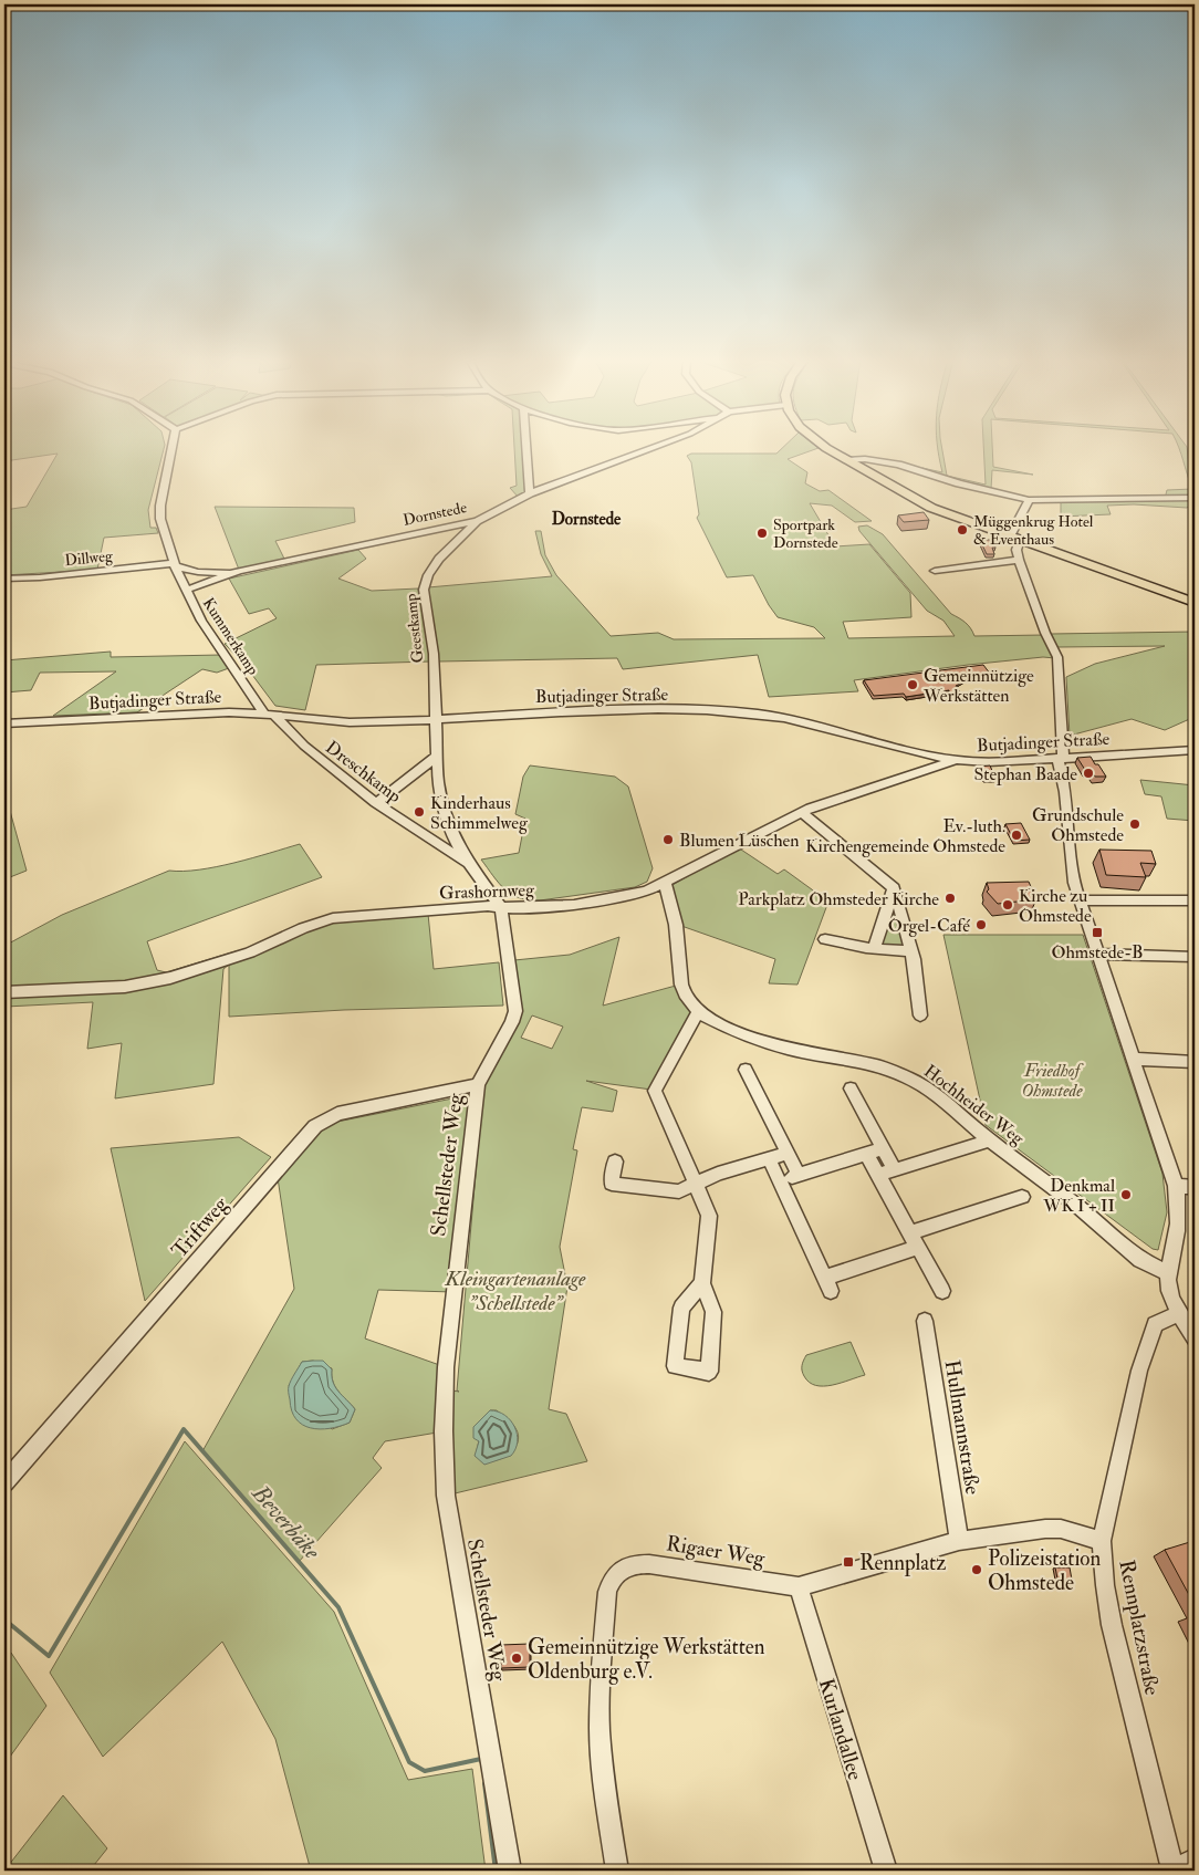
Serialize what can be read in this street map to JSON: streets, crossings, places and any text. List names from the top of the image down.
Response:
{
  "streets": {
    "street": [
      "Dornstede",
      "Dillweg",
      "Geestkamp",
      "Kummerkamp",
      "Butjadinger Straße",
      "Dreschkamp",
      "Grashornweg",
      "Hochheider Weg",
      "Schellsteder Weg",
      "Triftweg",
      "Hullmannstraße",
      "Rigaer Weg",
      "Rennplatzstraße",
      "Kurlandallee"
    ]
  },
  "crossings": [
    ["Dornstede", "Dillweg"],
    ["Dornstede", "Geestkamp"],
    ["Dornstede", "Kummerkamp"],
    ["Dillweg", "Kummerkamp"],
    ["Geestkamp", "Butjadinger Straße"],
    ["Geestkamp", "Schellsteder Weg"],
    ["Kummerkamp", "Butjadinger Straße"],
    ["Kummerkamp", "Dreschkamp"],
    ["Butjadinger Straße", "Dreschkamp"],
    ["Butjadinger Straße", "Grashornweg"],
    ["Butjadinger Straße", "Schellsteder Weg"],
    ["Dreschkamp", "Schellsteder Weg"],
    ["Grashornweg", "Hochheider Weg"],
    ["Grashornweg", "Schellsteder Weg"],
    ["Schellsteder Weg", "Triftweg"],
    ["Hullmannstraße", "Rigaer Weg"],
    ["Rigaer Weg", "Rennplatzstraße"],
    ["Rigaer Weg", "Kurlandallee"]
  ],
  "districts": ["Dornstede"],
  "water": ["Beverbäke"],
  "parks": ["Friedhof Ohmstede", "Kleingartenanlage \"Schellstede\""],
  "places": {
    "other": [
      "Müggenkrug Hotel & Eventhaus",
      "Sportpark Dornstede",
      "Gemeinnützige Werkstätten",
      "Stephan Baade",
      "Kinderhaus Schimmelweg",
      "Grundschule Ohmstede",
      "Ev.-luth. Kirchengemeinde Ohmstede",
      "Blumen Lüschen",
      "Parkplatz Ohmsteder Kirche",
      "Kirche zu Ohmstede",
      "Orgel-Café",
      "Denkmal WK I + II",
      "Polizeistation Ohmstede",
      "Gemeinnützige Werkstätten Oldenburg e.V."
    ],
    "transit": ["Ohmstede-B", "Rennplatz"]
  }
}
